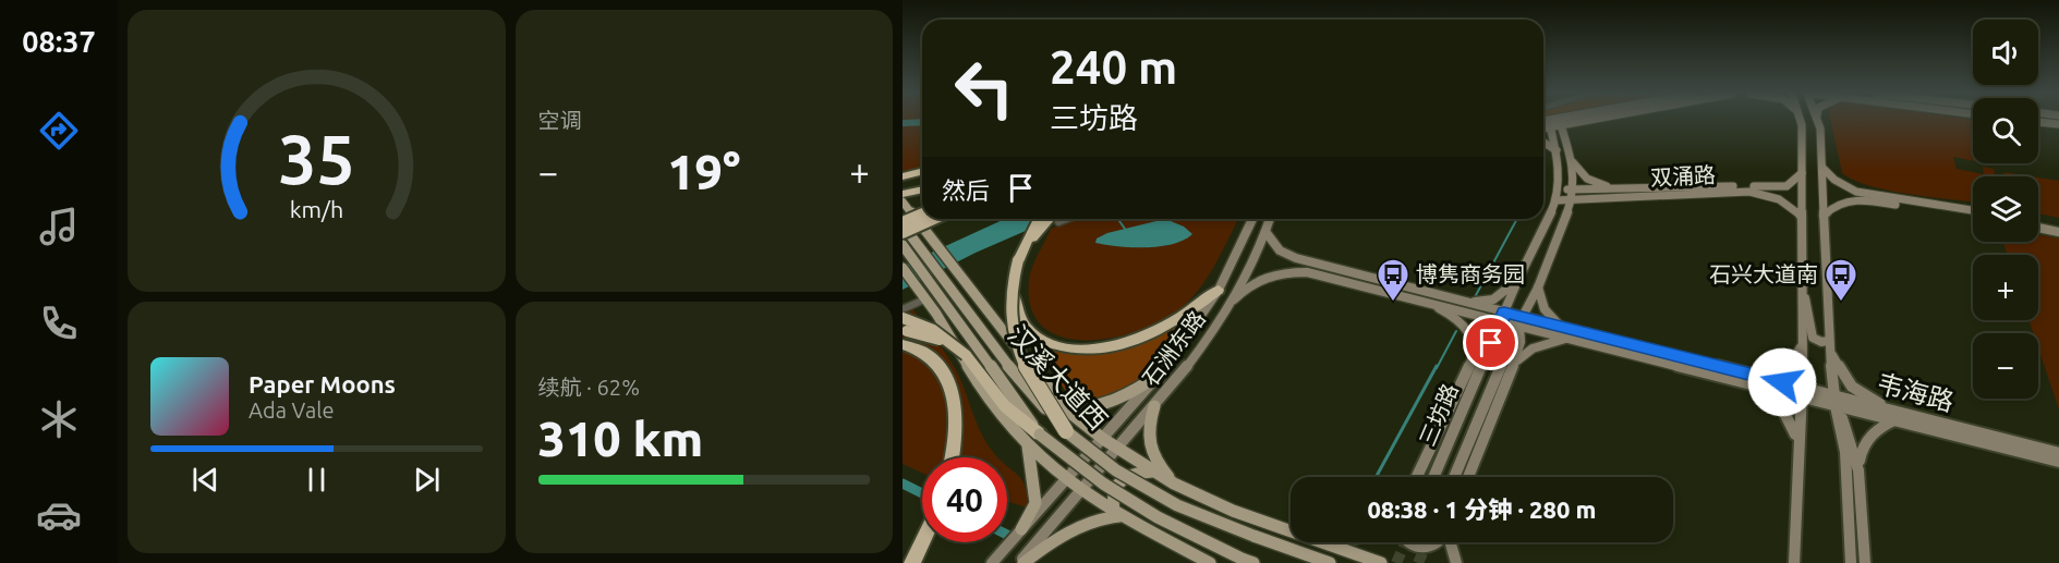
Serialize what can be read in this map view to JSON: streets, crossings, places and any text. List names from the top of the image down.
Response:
{
  "streets": {
    "main road": [
      "双涌路",
      "石洲东路",
      "汉溪大道西",
      "韦海路",
      "三坊路"
    ]
  },
  "crossings": [
    ["双涌路", "三坊路"]
  ],
  "places": {
    "bus stop": ["博隽商务园", "石兴大道南"]
  },
  "page": {
    "tabs": "08:37",
    "tile": [
      "空调",
      ["续航 · 62%", "310 km"]
    ],
    "map_buttons": ["+", "−"],
    "turn": ["240 m", "三坊路"],
    "heat": ["−", "19°", "+"],
    "then": "然后",
    "song": ["Paper Moons", "Ada Vale"],
    "limit": "40",
    "trip": "08:38 · 1 分钟 · 280 m",
    "gauge": ["35", "km/h"]
  }
}
